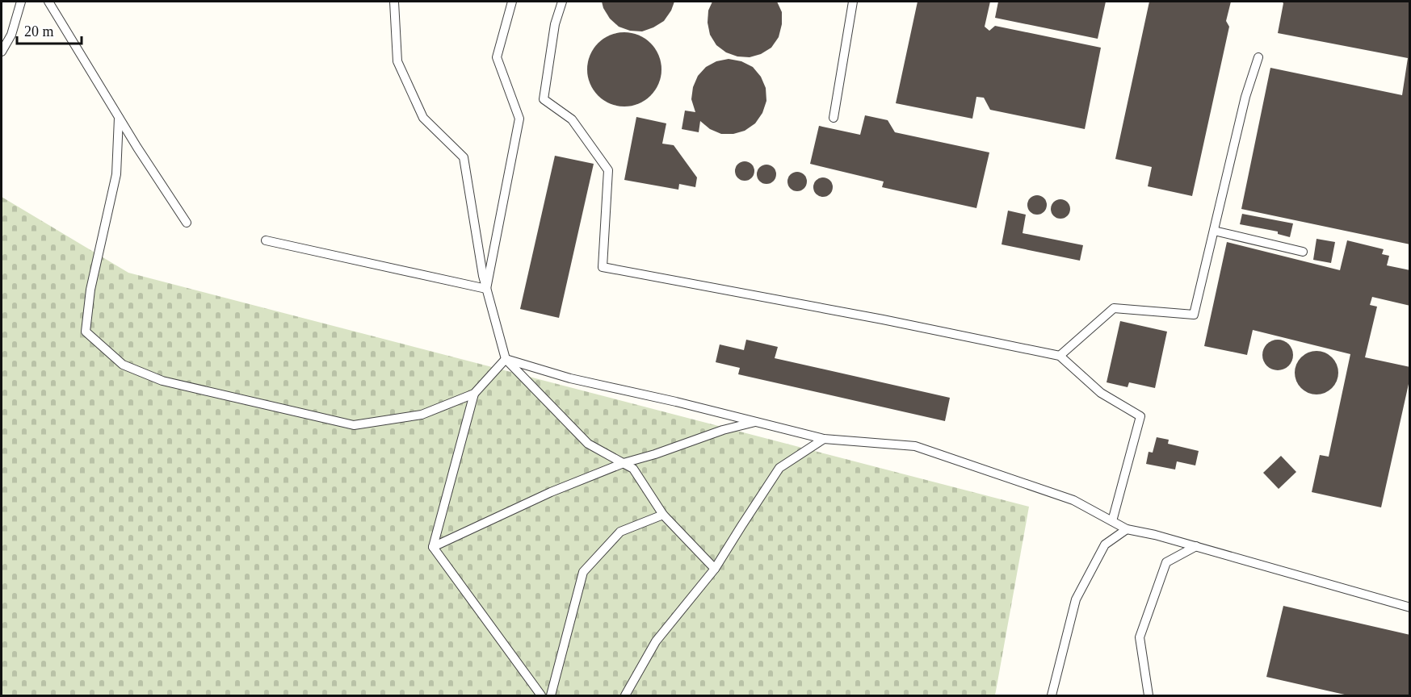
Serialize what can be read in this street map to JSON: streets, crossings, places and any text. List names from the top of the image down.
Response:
{
  "scale_bar": "20 m"
}
